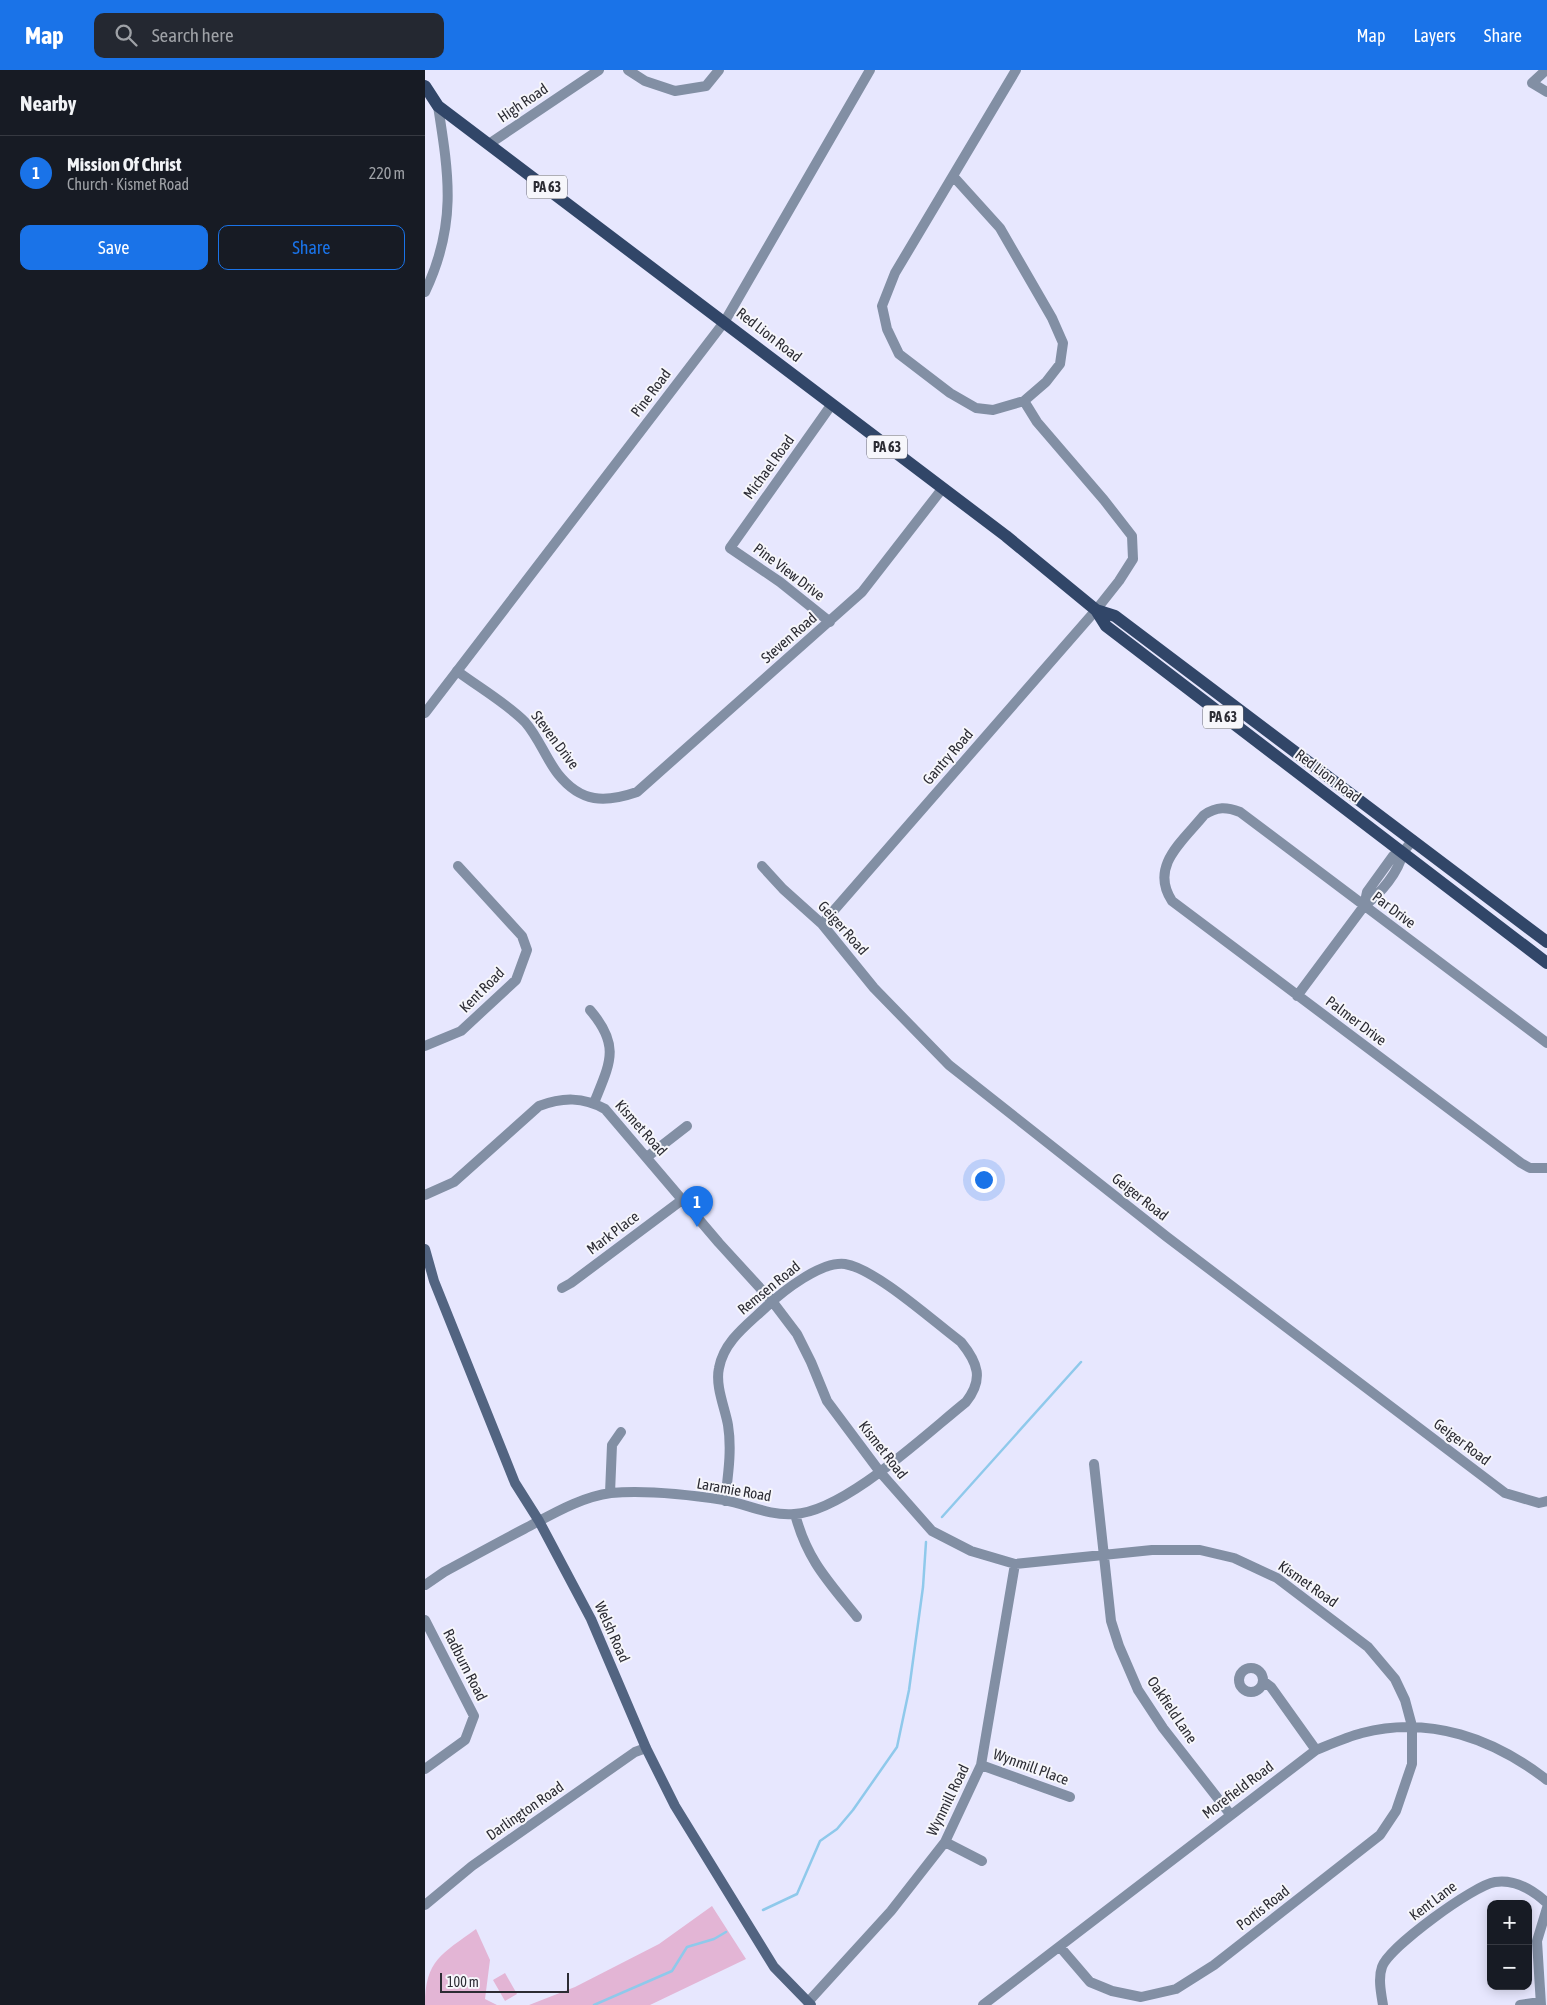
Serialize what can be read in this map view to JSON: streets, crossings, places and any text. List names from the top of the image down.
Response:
{
  "streets": {
    "main road": ["PA 63", "Red Lion Road", "Welsh Road"],
    "street": [
      "High Road",
      "Pine Road",
      "Michael Road",
      "Pine View Drive",
      "Steven Road",
      "Steven Drive",
      "Gantry Road",
      "Par Drive",
      "Geiger Road",
      "Kent Road",
      "Palmer Drive",
      "Kismet Road",
      "Mark Place",
      "Remsen Road",
      "Laramie Road",
      "Radburn Road",
      "Oakfield Lane",
      "Wynmill Place",
      "Morefield Road",
      "Wynmill Road",
      "Darlington Road",
      "Kent Lane",
      "Portis Road"
    ]
  },
  "crossings": [
    ["High Road", "Red Lion Road"],
    ["Red Lion Road", "Pine Road"],
    ["Red Lion Road", "Michael Road"],
    ["Red Lion Road", "Steven Road"],
    ["Red Lion Road", "Gantry Road"],
    ["Pine Road", "Steven Drive"],
    ["Michael Road", "Pine View Drive"],
    ["Pine View Drive", "Steven Road"],
    ["Steven Road", "Steven Drive"],
    ["Gantry Road", "Geiger Road"],
    ["Par Drive", "Palmer Drive"],
    ["Kismet Road", "Mark Place"],
    ["Kismet Road", "Remsen Road"],
    ["Kismet Road", "Laramie Road"],
    ["Kismet Road", "Oakfield Lane"],
    ["Kismet Road", "Morefield Road"],
    ["Kismet Road", "Wynmill Road"],
    ["Kismet Road", "Portis Road"],
    ["Remsen Road", "Laramie Road"],
    ["Laramie Road", "Welsh Road"],
    ["Welsh Road", "Wynmill Road"],
    ["Welsh Road", "Darlington Road"],
    ["Oakfield Lane", "Morefield Road"],
    ["Wynmill Place", "Wynmill Road"],
    ["Morefield Road", "Portis Road"]
  ],
  "scale_bar": "100 m",
  "page": {
    "header": "Map",
    "search": "Search here",
    "nav": ["Map", "Layers", "Share"],
    "heading": "Nearby",
    "list": [
      {
        "mark": "1",
        "name": "Mission Of Christ",
        "note": "Church · Kismet Road",
        "value": "220 m"
      }
    ],
    "buttons": ["Save", "Share"],
    "pins": "1",
    "map_buttons": ["+", "−"],
    "scale": "100 m"
  }
}
